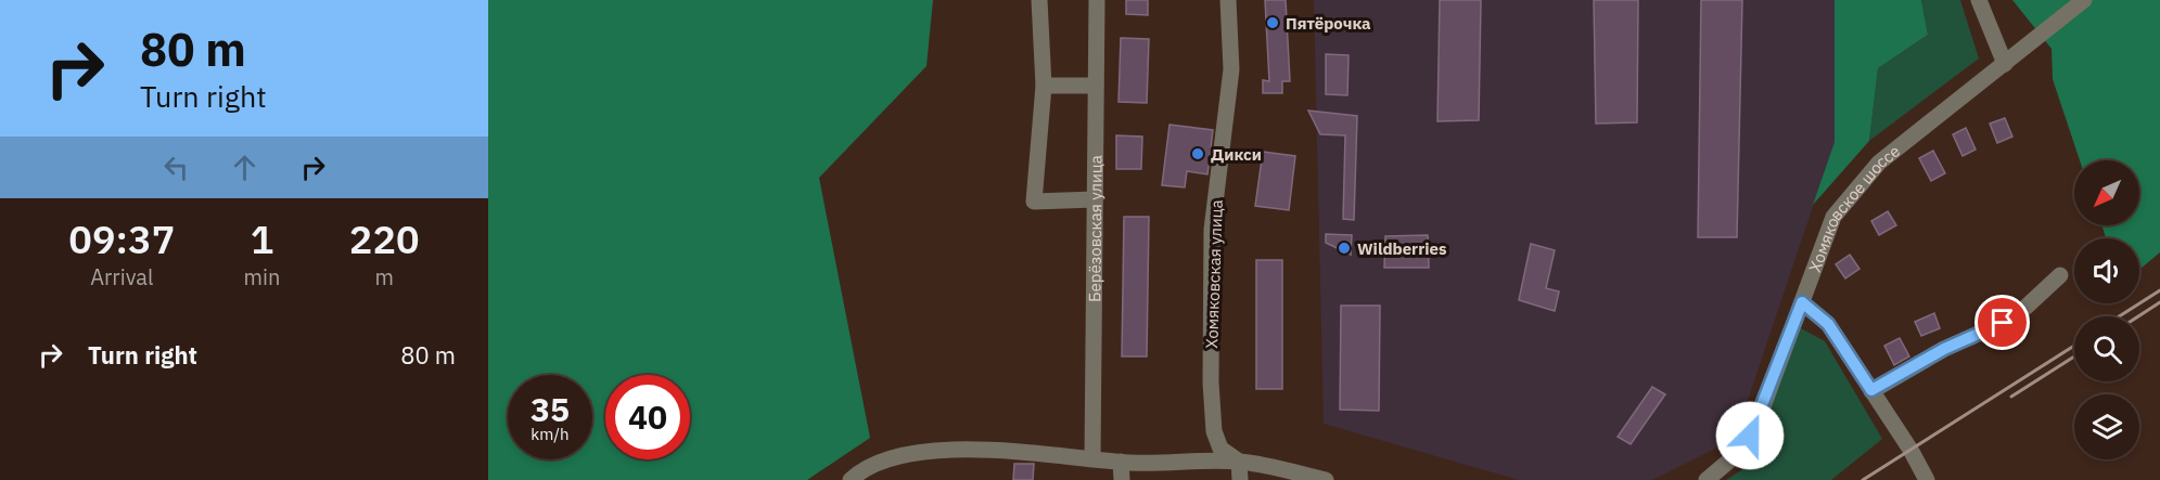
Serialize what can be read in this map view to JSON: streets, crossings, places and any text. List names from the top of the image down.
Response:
{
  "streets": {
    "street": ["Хомяковское шоссе", "Берёзовская улица", "Хомяковская улица"]
  },
  "places": ["Пятёрочка", "Дикси", "Wildberries"],
  "north": "bottom left",
  "page": {
    "turn": ["80 m", "Turn right"],
    "eta": [
      "09:37",
      "Arrival",
      "1",
      "min",
      "220",
      "m"
    ],
    "list": [
      {
        "name": "Turn right",
        "value": "80 m"
      }
    ],
    "speed": "35 km/h",
    "limit": "40"
  }
}
